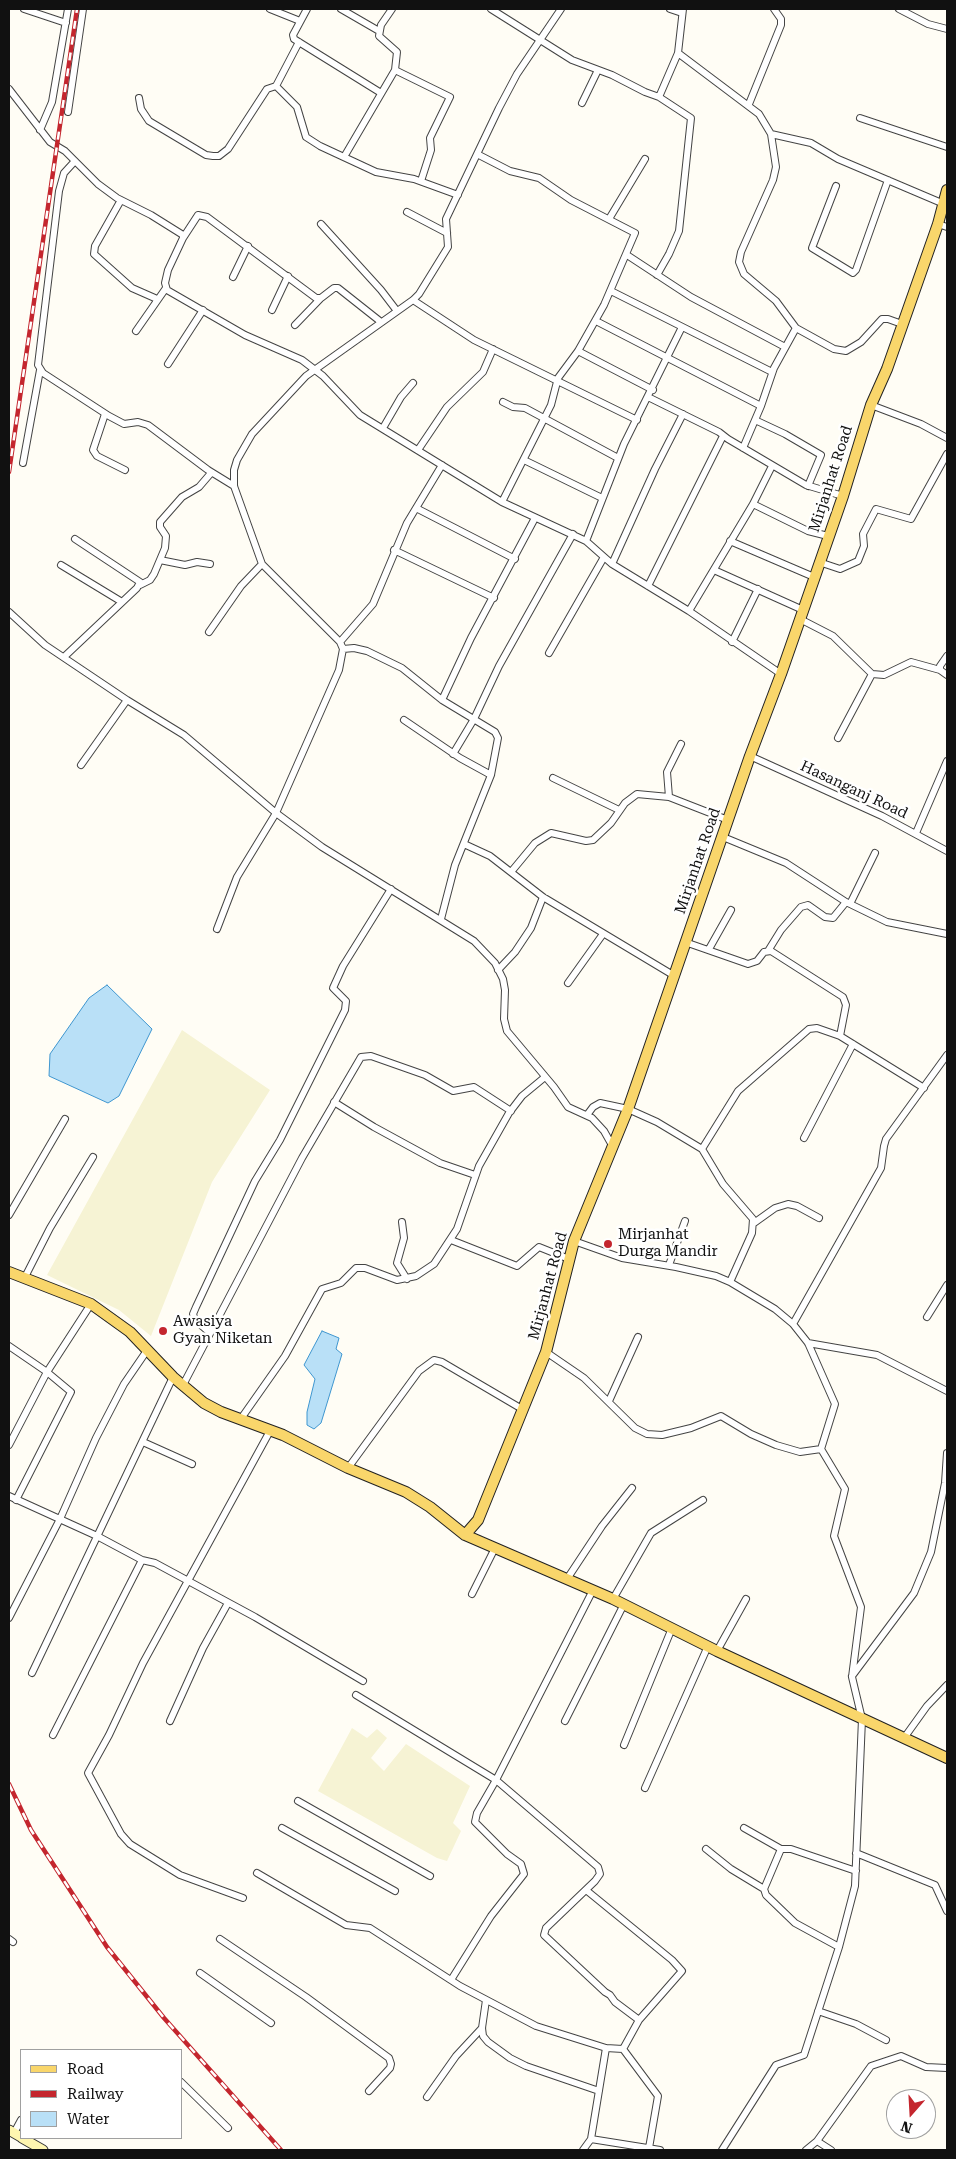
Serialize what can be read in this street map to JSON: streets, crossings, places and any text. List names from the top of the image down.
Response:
{
  "streets": {
    "main road": ["Mirjanhat Road"],
    "street": ["Hasanganj Road"]
  },
  "crossings": [
    ["Mirjanhat Road", "Hasanganj Road"]
  ],
  "places": ["Mirjanhat Durga Mandir", "Awasiya Gyan Niketan"],
  "legend": ["Road", "Railway", "Water"],
  "north": "bottom"
}
